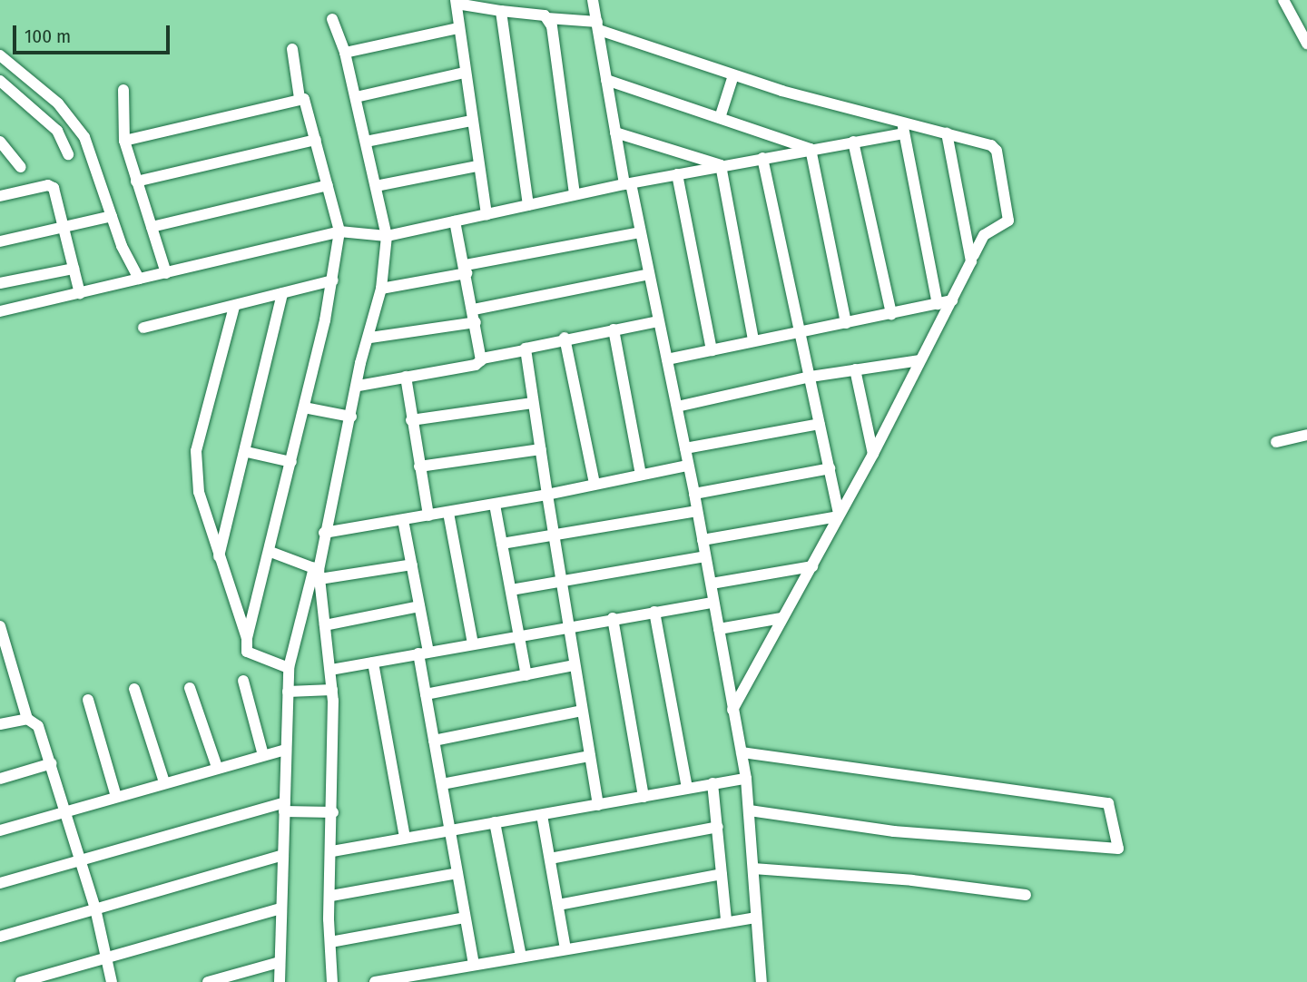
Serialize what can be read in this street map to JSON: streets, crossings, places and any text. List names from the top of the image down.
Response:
{
  "scale_bar": "100 m"
}
